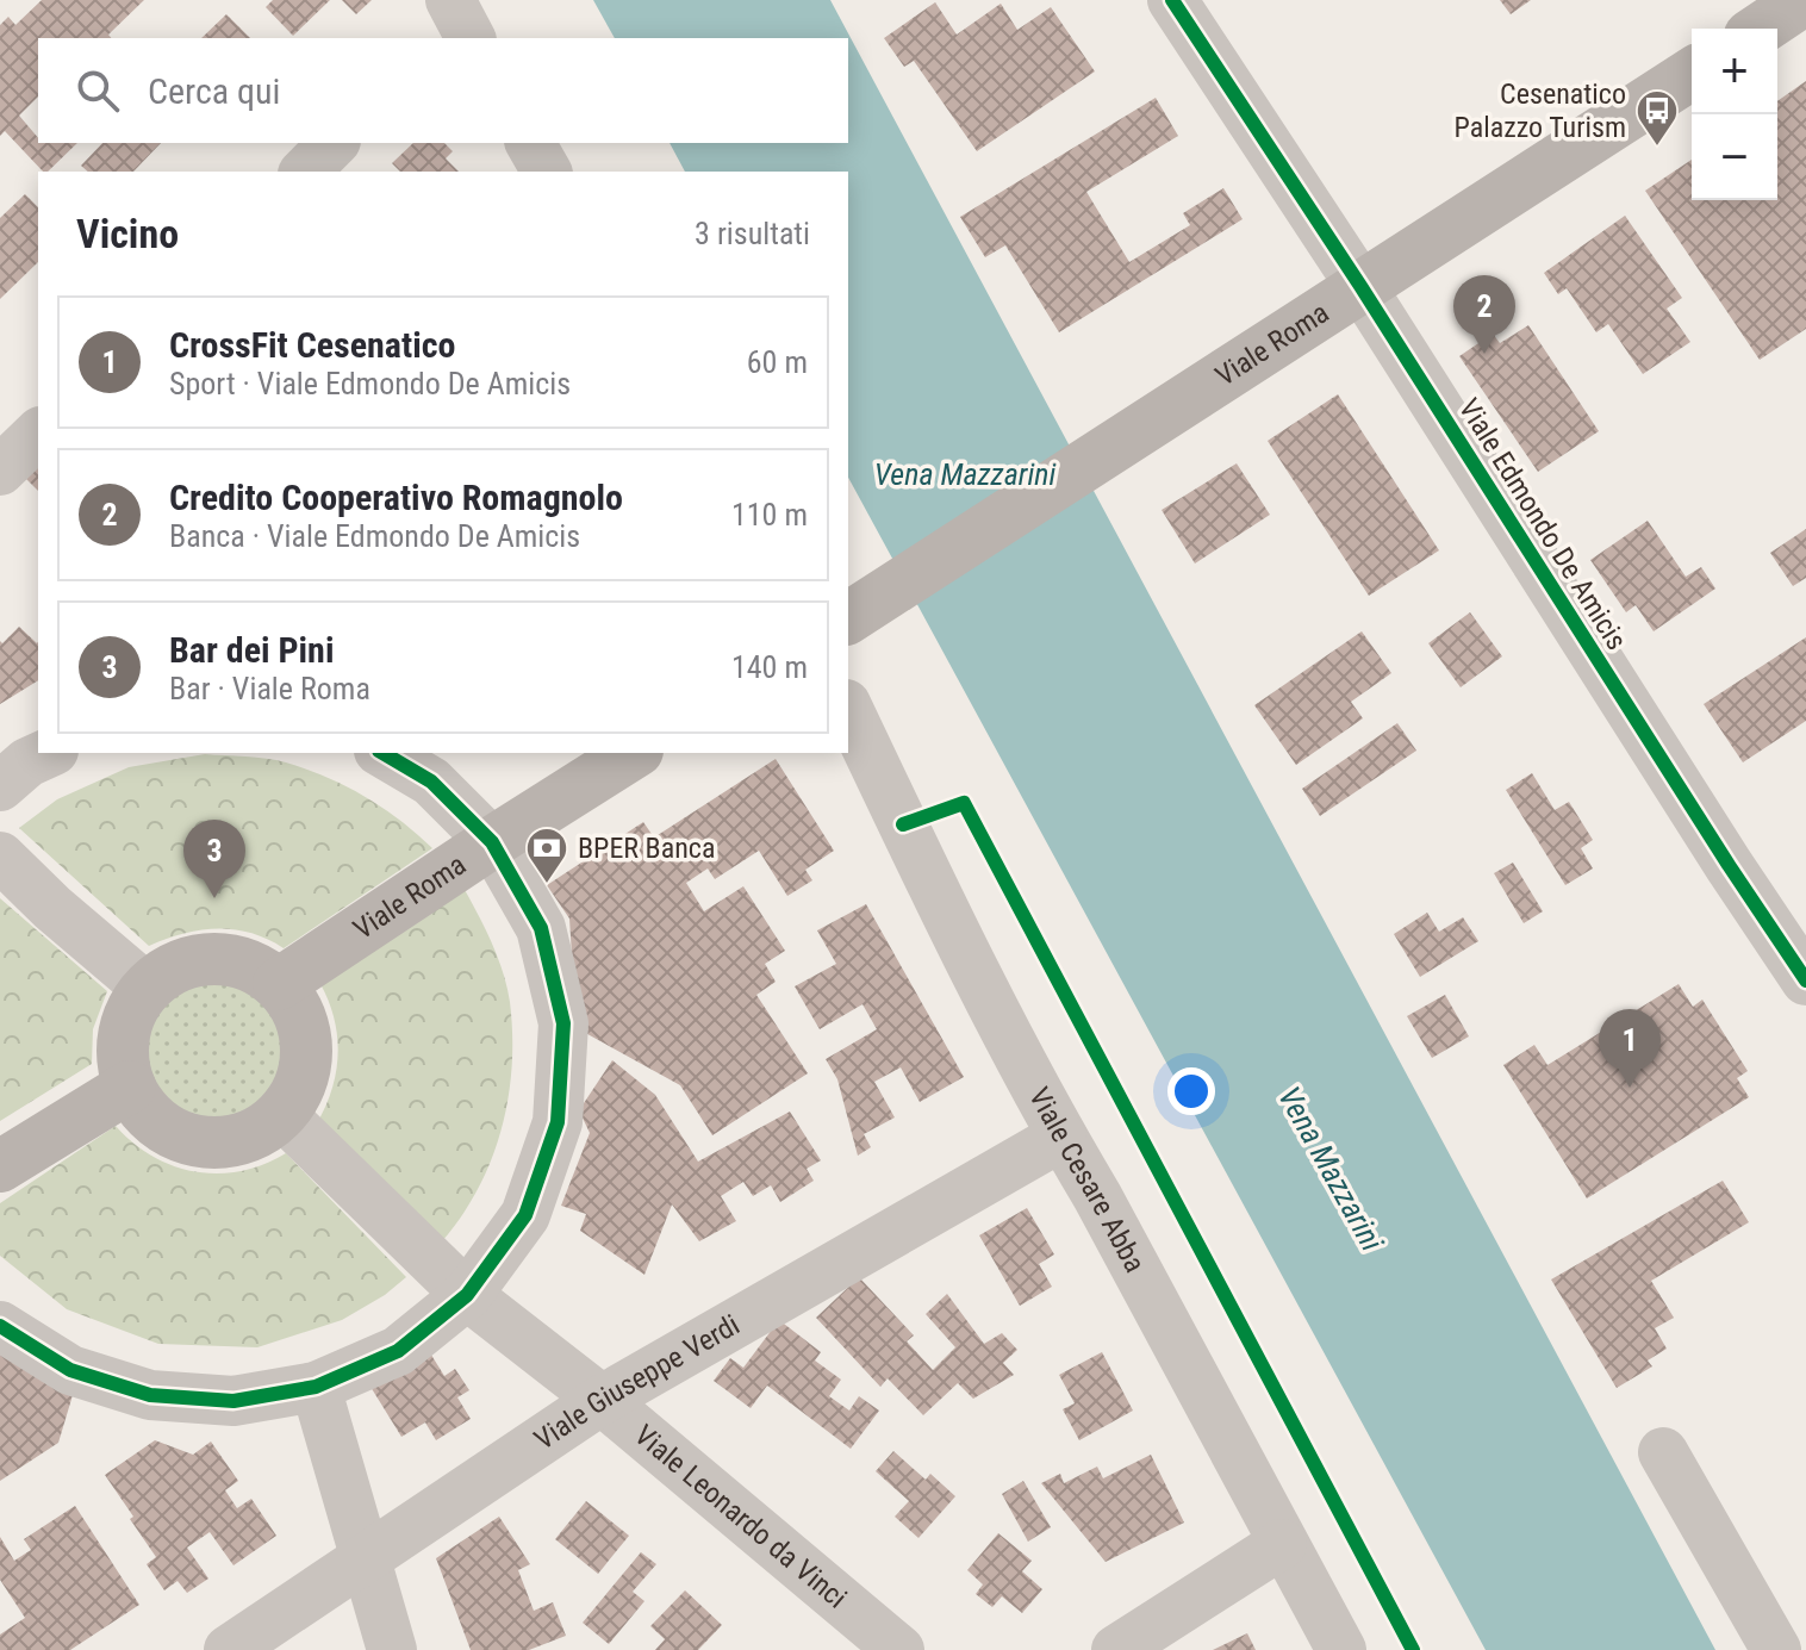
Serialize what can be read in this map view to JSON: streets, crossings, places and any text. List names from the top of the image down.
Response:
{
  "streets": {
    "street": [
      "Viale Roma",
      "Viale Edmondo De Amicis",
      "Viale Cesare Abba",
      "Viale Giuseppe Verdi",
      "Viale Leonardo da Vinci"
    ]
  },
  "crossings": [
    ["Viale Roma", "Viale Edmondo De Amicis"],
    ["Viale Roma", "Viale Leonardo da Vinci"],
    ["Viale Cesare Abba", "Viale Giuseppe Verdi"],
    ["Viale Giuseppe Verdi", "Viale Leonardo da Vinci"]
  ],
  "water": ["Vena Mazzarini"],
  "places": {
    "bus stop": ["Cesenatico Palazzo Turism"],
    "bank": ["BPER Banca"]
  },
  "page": {
    "map_buttons": ["+", "−"],
    "search": "Cerca qui",
    "heading": ["Vicino", "3 risultati"],
    "pins": ["2", "3", "1"],
    "list": [
      {
        "mark": "1",
        "name": "CrossFit Cesenatico",
        "note": "Sport · Viale Edmondo De Amicis",
        "value": "60 m"
      },
      {
        "mark": "2",
        "name": "Credito Cooperativo Romagnolo",
        "note": "Banca · Viale Edmondo De Amicis",
        "value": "110 m"
      },
      {
        "mark": "3",
        "name": "Bar dei Pini",
        "note": "Bar · Viale Roma",
        "value": "140 m"
      }
    ]
  }
}
